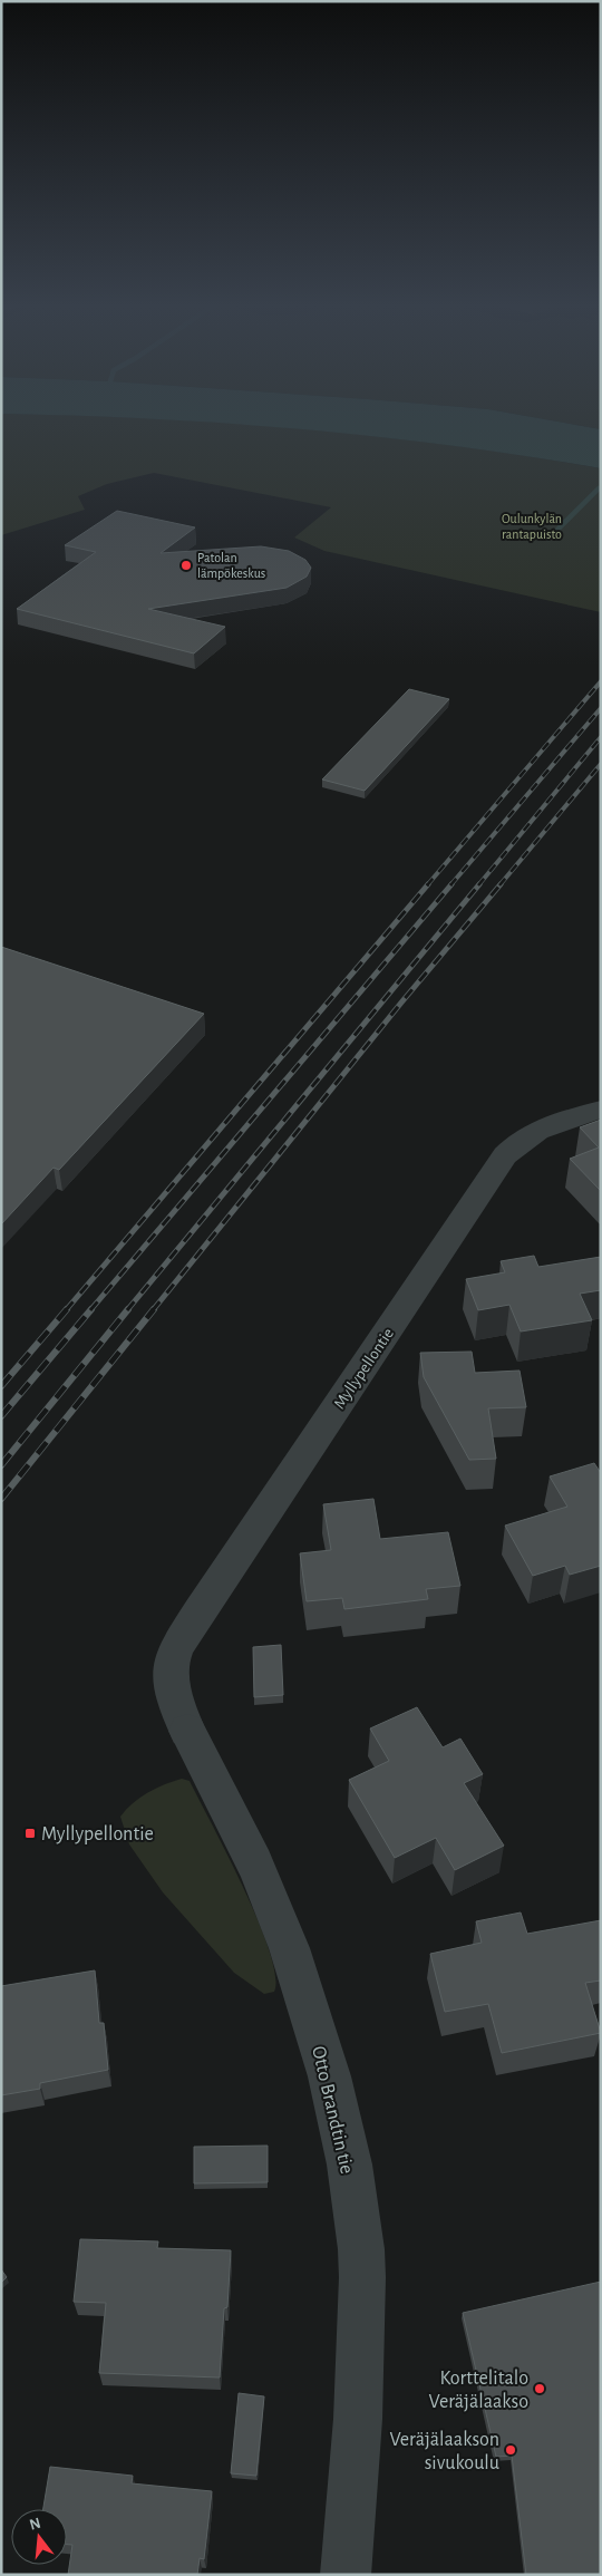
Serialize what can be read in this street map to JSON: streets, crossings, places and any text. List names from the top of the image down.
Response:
{
  "streets": {
    "street": ["Myllypellontie", "Otto Brandtin tie"]
  },
  "crossings": [
    ["Myllypellontie", "Otto Brandtin tie"]
  ],
  "parks": ["Oulunkylän rantapuisto"],
  "places": {
    "other": ["Patolan lämpökeskus", "Korttelitalo Veräjälaakso", "Veräjälaakson sivukoulu"],
    "transit": ["Myllypellontie"]
  },
  "north": "top"
}
